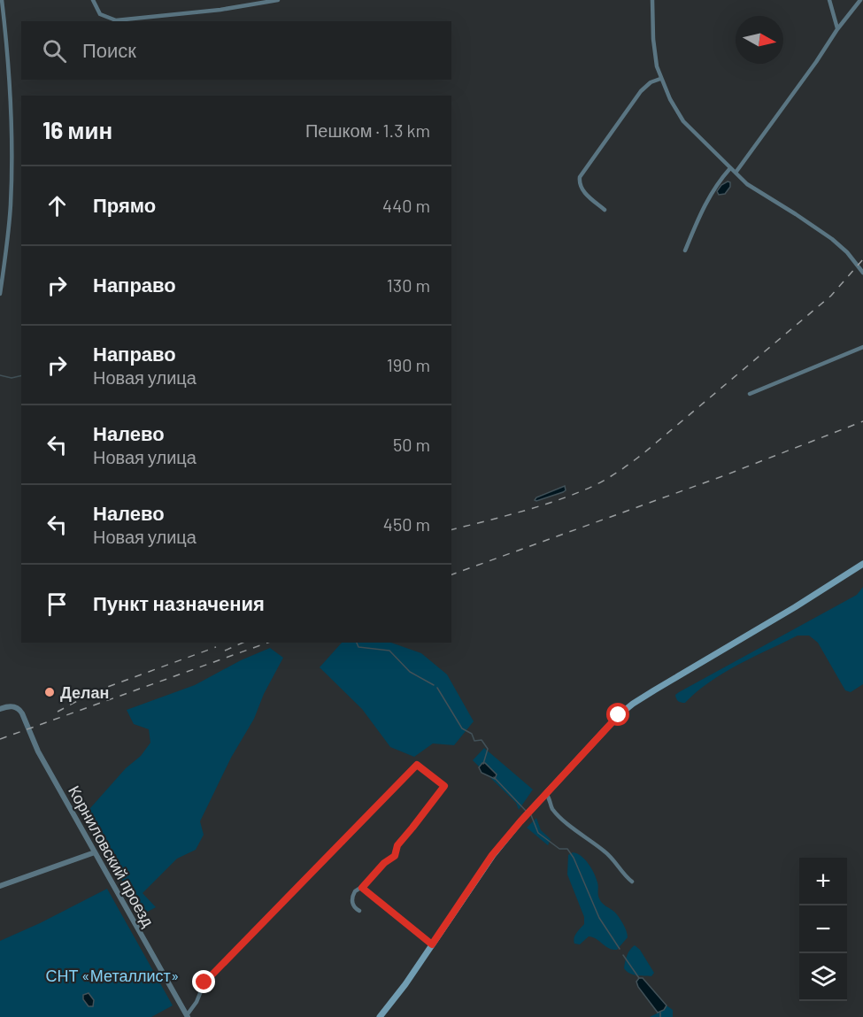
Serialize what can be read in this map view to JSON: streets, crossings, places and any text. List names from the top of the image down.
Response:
{
  "streets": {
    "street": ["Корниловский проезд"]
  },
  "parks": ["СНТ «Металлист»"],
  "places": ["Делан"],
  "north": "right",
  "page": {
    "search": "Поиск",
    "heading": ["16 мин", "Пешком · 1.3 km"],
    "list": [
      ["Прямо", "440 m"],
      ["Направо", "130 m"],
      ["Направо", "Новая улица", "190 m"],
      ["Налево", "Новая улица", "50 m"],
      ["Налево", "Новая улица", "450 m"],
      "Пункт назначения"
    ],
    "map_buttons": ["+", "−"]
  }
}
